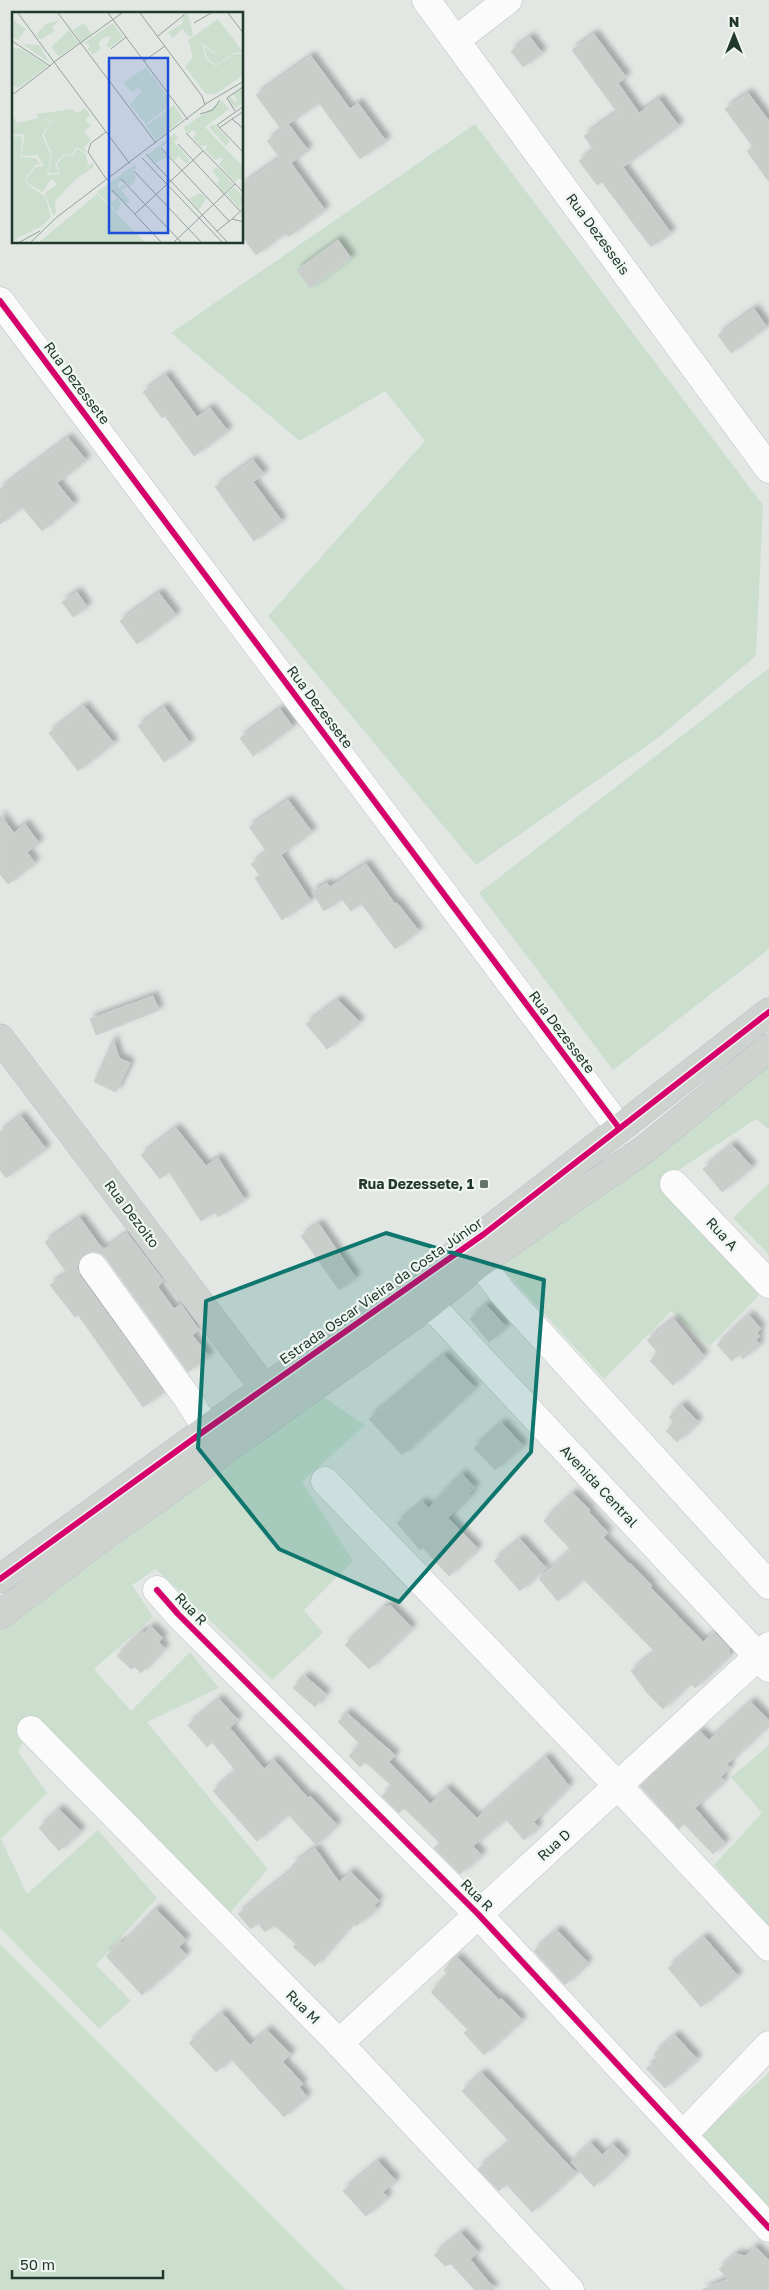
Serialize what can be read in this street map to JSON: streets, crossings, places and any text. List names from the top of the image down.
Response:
{
  "streets": {
    "main road": ["Rua Dezoito", "Estrada Oscar Vieira da Costa Júnior"],
    "street": [
      "Rua Dezesseis",
      "Rua Dezessete",
      "Rua A",
      "Avenida Central",
      "Rua R",
      "Rua D",
      "Rua M"
    ]
  },
  "crossings": [
    ["Rua Dezessete", "Estrada Oscar Vieira da Costa Júnior"],
    ["Rua Dezoito", "Estrada Oscar Vieira da Costa Júnior"],
    ["Avenida Central", "Rua D"],
    ["Rua R", "Rua D"],
    ["Rua D", "Rua M"]
  ],
  "places": {
    "transit": ["Rua Dezessete, 1"]
  },
  "scale_bar": "50 m",
  "north": "top"
}
